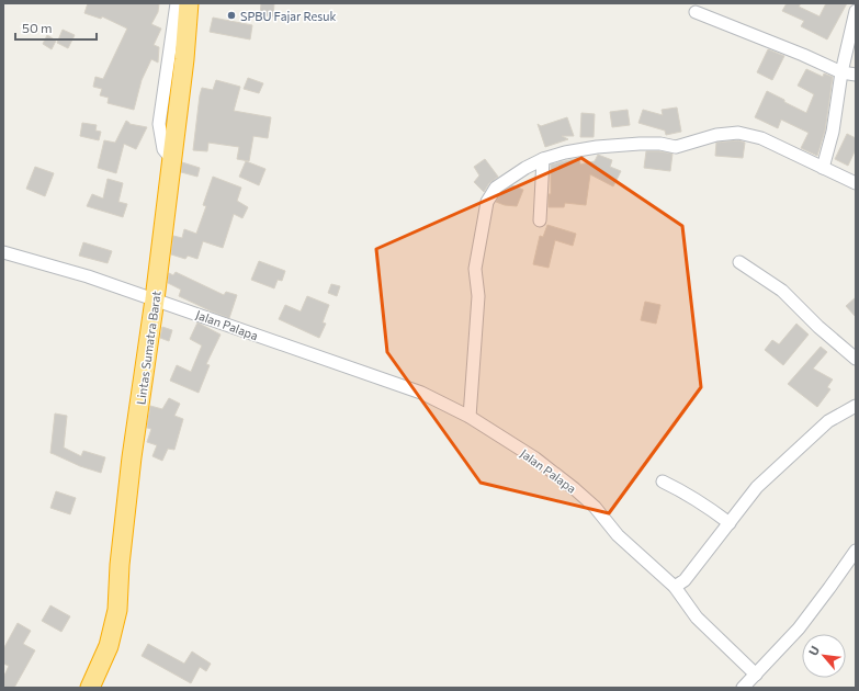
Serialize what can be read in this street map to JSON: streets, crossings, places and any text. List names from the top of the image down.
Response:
{
  "streets": {
    "highway": ["Lintas Sumatra Barat"],
    "street": ["Jalan Palapa"]
  },
  "crossings": [
    ["Jalan Palapa", "Lintas Sumatra Barat"]
  ],
  "places": ["SPBU Fajar Resuk"],
  "scale_bar": "50 m",
  "north": "top left"
}
